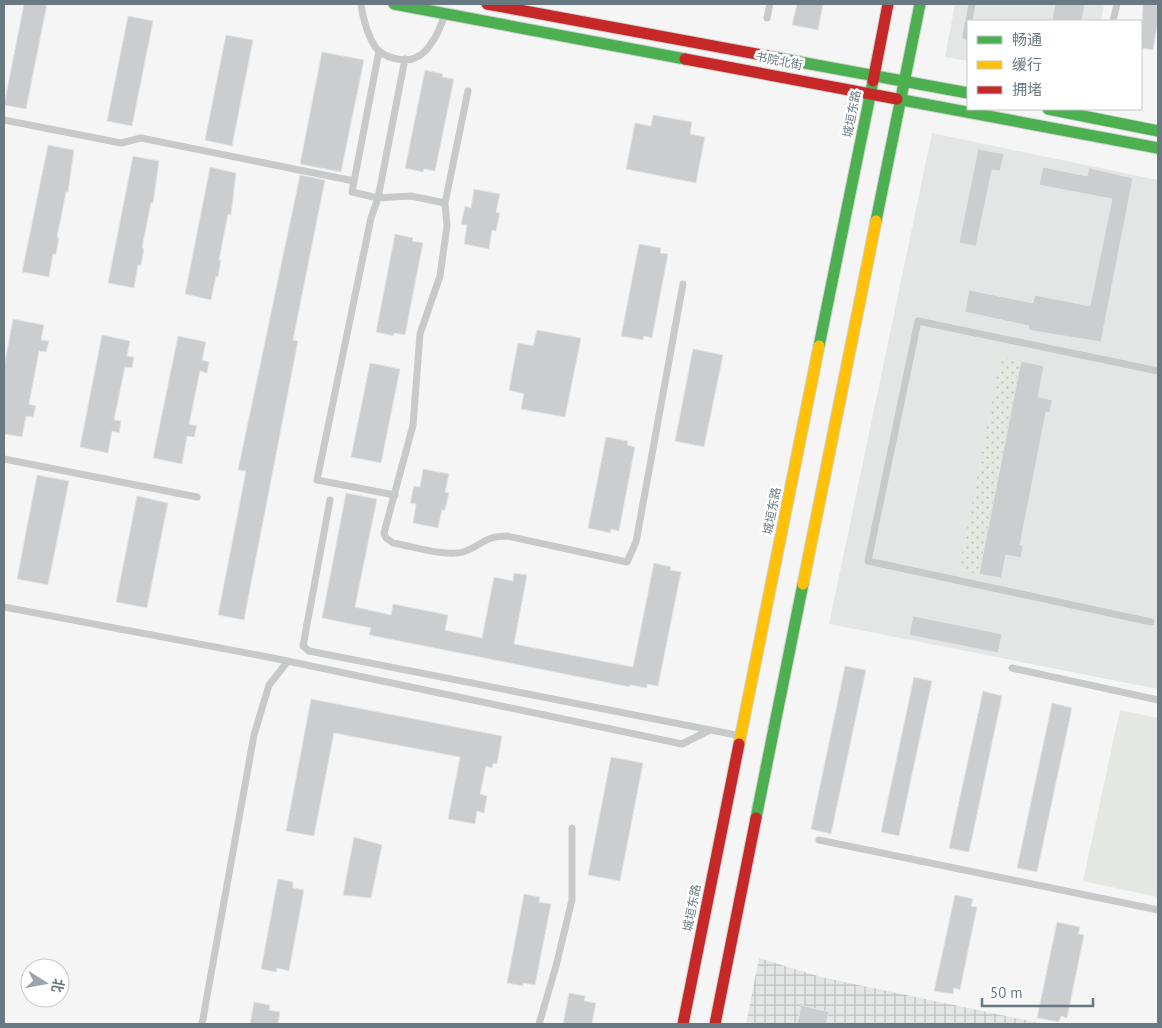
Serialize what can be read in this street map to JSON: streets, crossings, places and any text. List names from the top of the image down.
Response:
{
  "streets": {
    "main road": ["书院北街", "城垣东路"]
  },
  "crossings": [
    ["书院北街", "城垣东路"]
  ],
  "legend": ["畅通", "缓行", "拥堵"],
  "scale_bar": "50 m",
  "north": "right"
}
